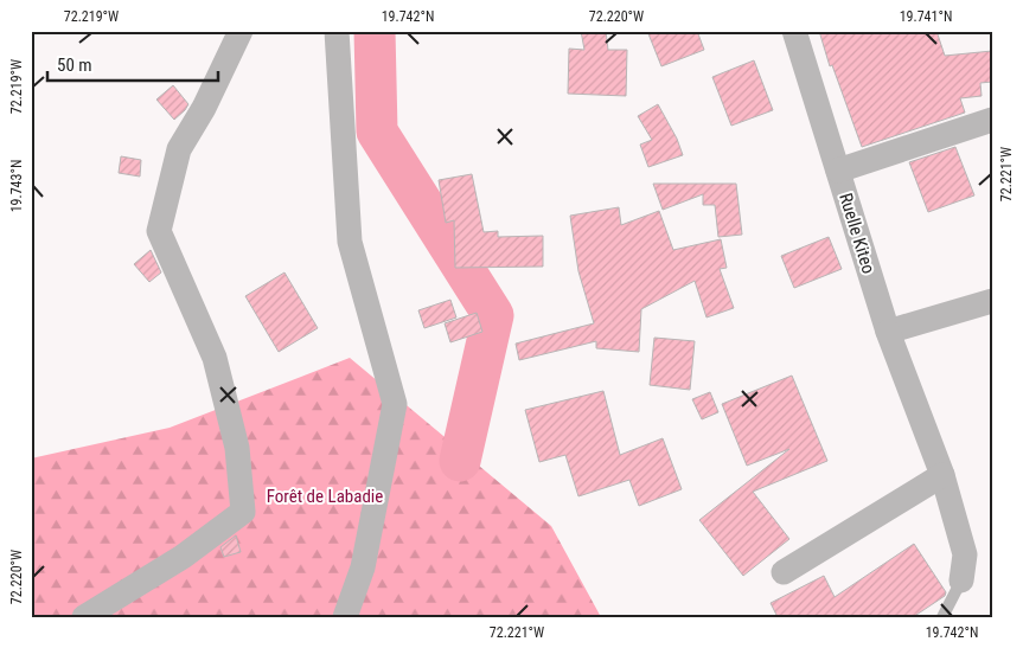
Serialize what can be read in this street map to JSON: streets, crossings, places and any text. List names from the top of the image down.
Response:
{
  "streets": {
    "street": ["Ruelle Kiteo"]
  },
  "parks": ["Forêt de Labadie"],
  "scale_bar": "50 m",
  "coordinates": [
    "72.219°W",
    "19.742°N",
    "72.220°W",
    "19.741°N",
    "72.221°W",
    "19.743°N"
  ]
}
